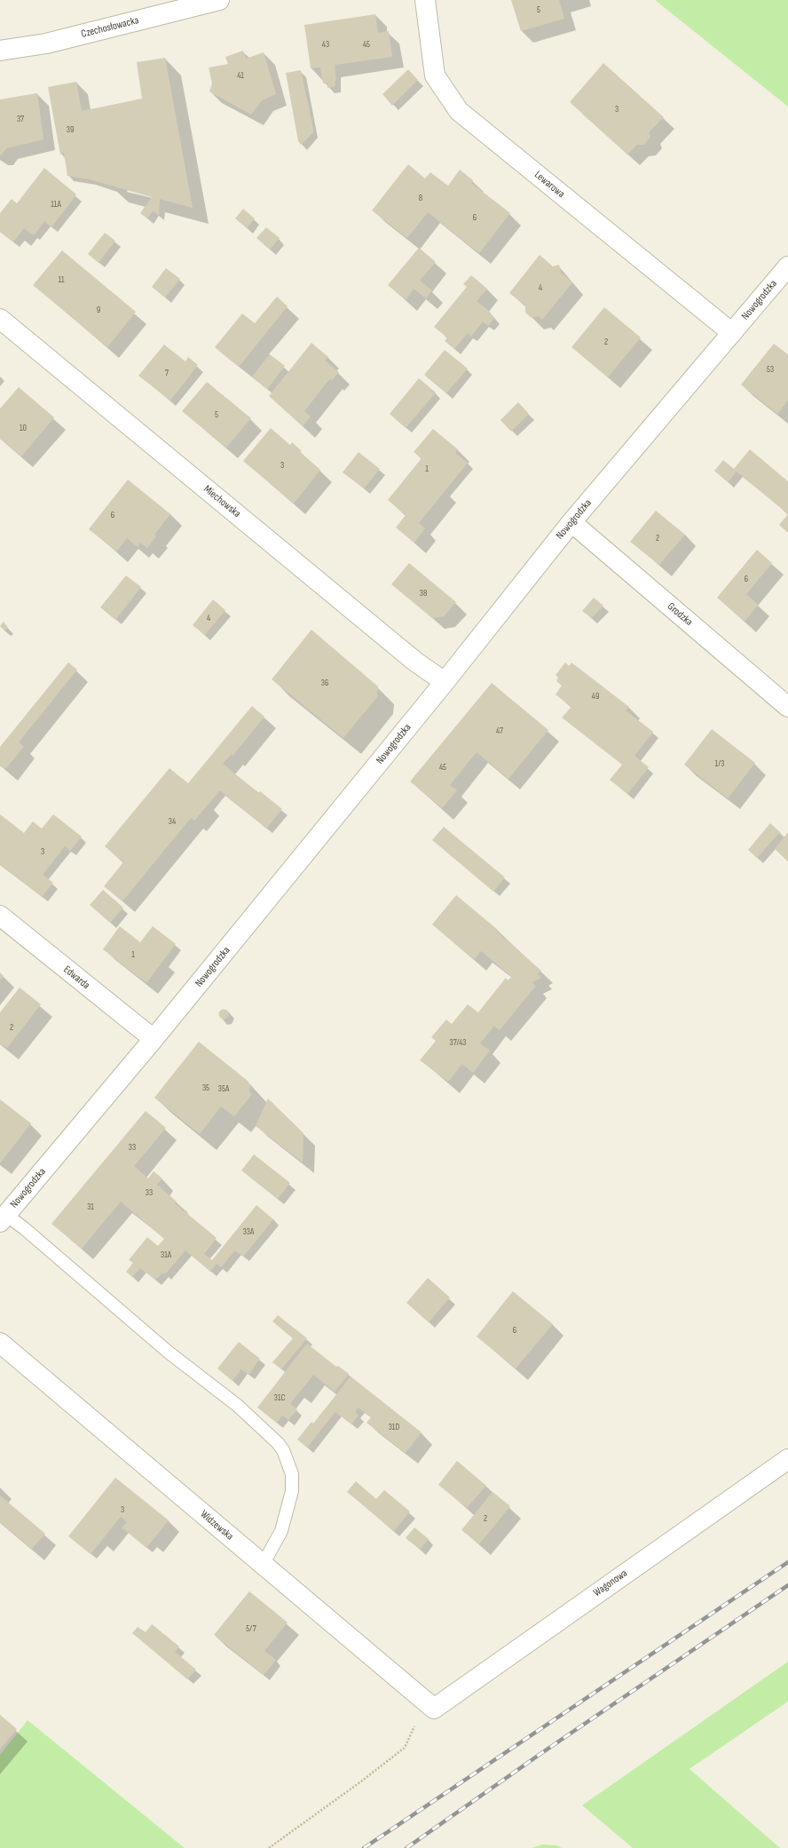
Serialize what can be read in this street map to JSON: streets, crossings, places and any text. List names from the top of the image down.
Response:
{
  "streets": {
    "street": [
      "Czechosłowacka",
      "Lewarowa",
      "Nowogrodzka",
      "Miechowska",
      "Grodzka",
      "Edwarda",
      "Widzewska",
      "Wagonowa"
    ]
  },
  "crossings": [
    ["Lewarowa", "Nowogrodzka"],
    ["Nowogrodzka", "Miechowska"],
    ["Nowogrodzka", "Grodzka"],
    ["Nowogrodzka", "Edwarda"],
    ["Widzewska", "Wagonowa"]
  ],
  "house_numbers": [
    "5",
    "43",
    "45",
    "41",
    "3",
    "37",
    "39",
    "8",
    "11A",
    "6",
    "11",
    "4",
    "9",
    "2",
    "53",
    "7",
    "5",
    "10",
    "3",
    "1",
    "6",
    "2",
    "6",
    "38",
    "4",
    "36",
    "49",
    "47",
    "1/3",
    "45",
    "34",
    "3",
    "1",
    "2",
    "37/43",
    "35",
    "35A",
    "33",
    "33",
    "31",
    "33A",
    "31A",
    "6",
    "31C",
    "31D",
    "3",
    "2",
    "5/7"
  ]
}
